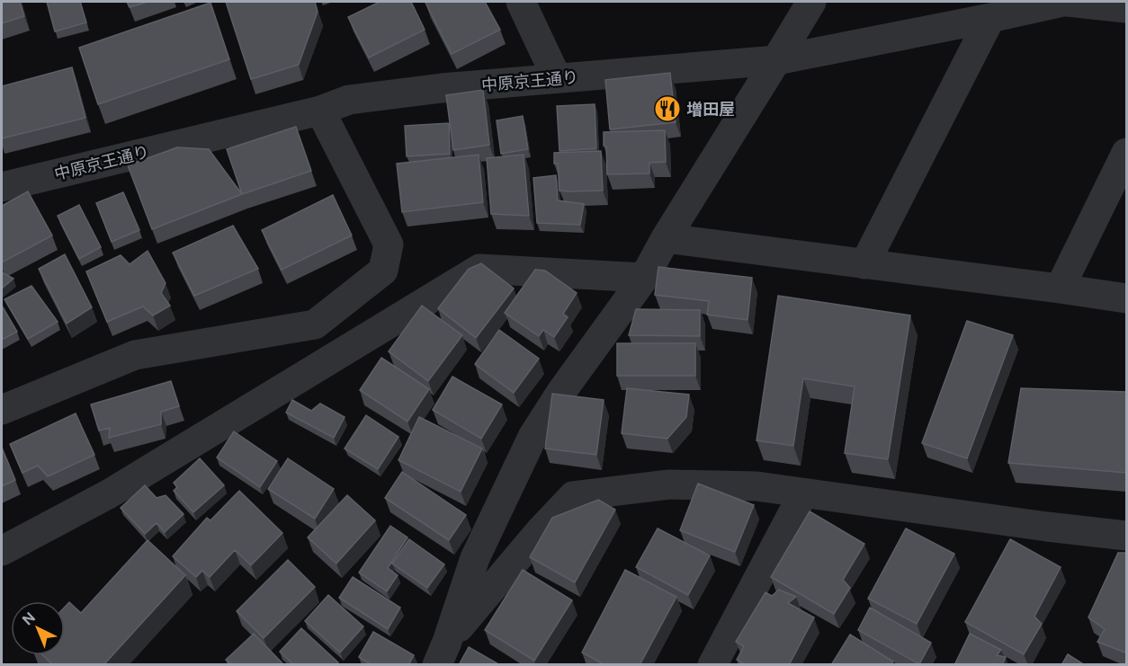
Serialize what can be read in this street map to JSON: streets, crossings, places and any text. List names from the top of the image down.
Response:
{
  "streets": {
    "street": ["中原京王通り"]
  },
  "places": {
    "restaurant": ["増田屋"]
  },
  "north": "top left"
}
